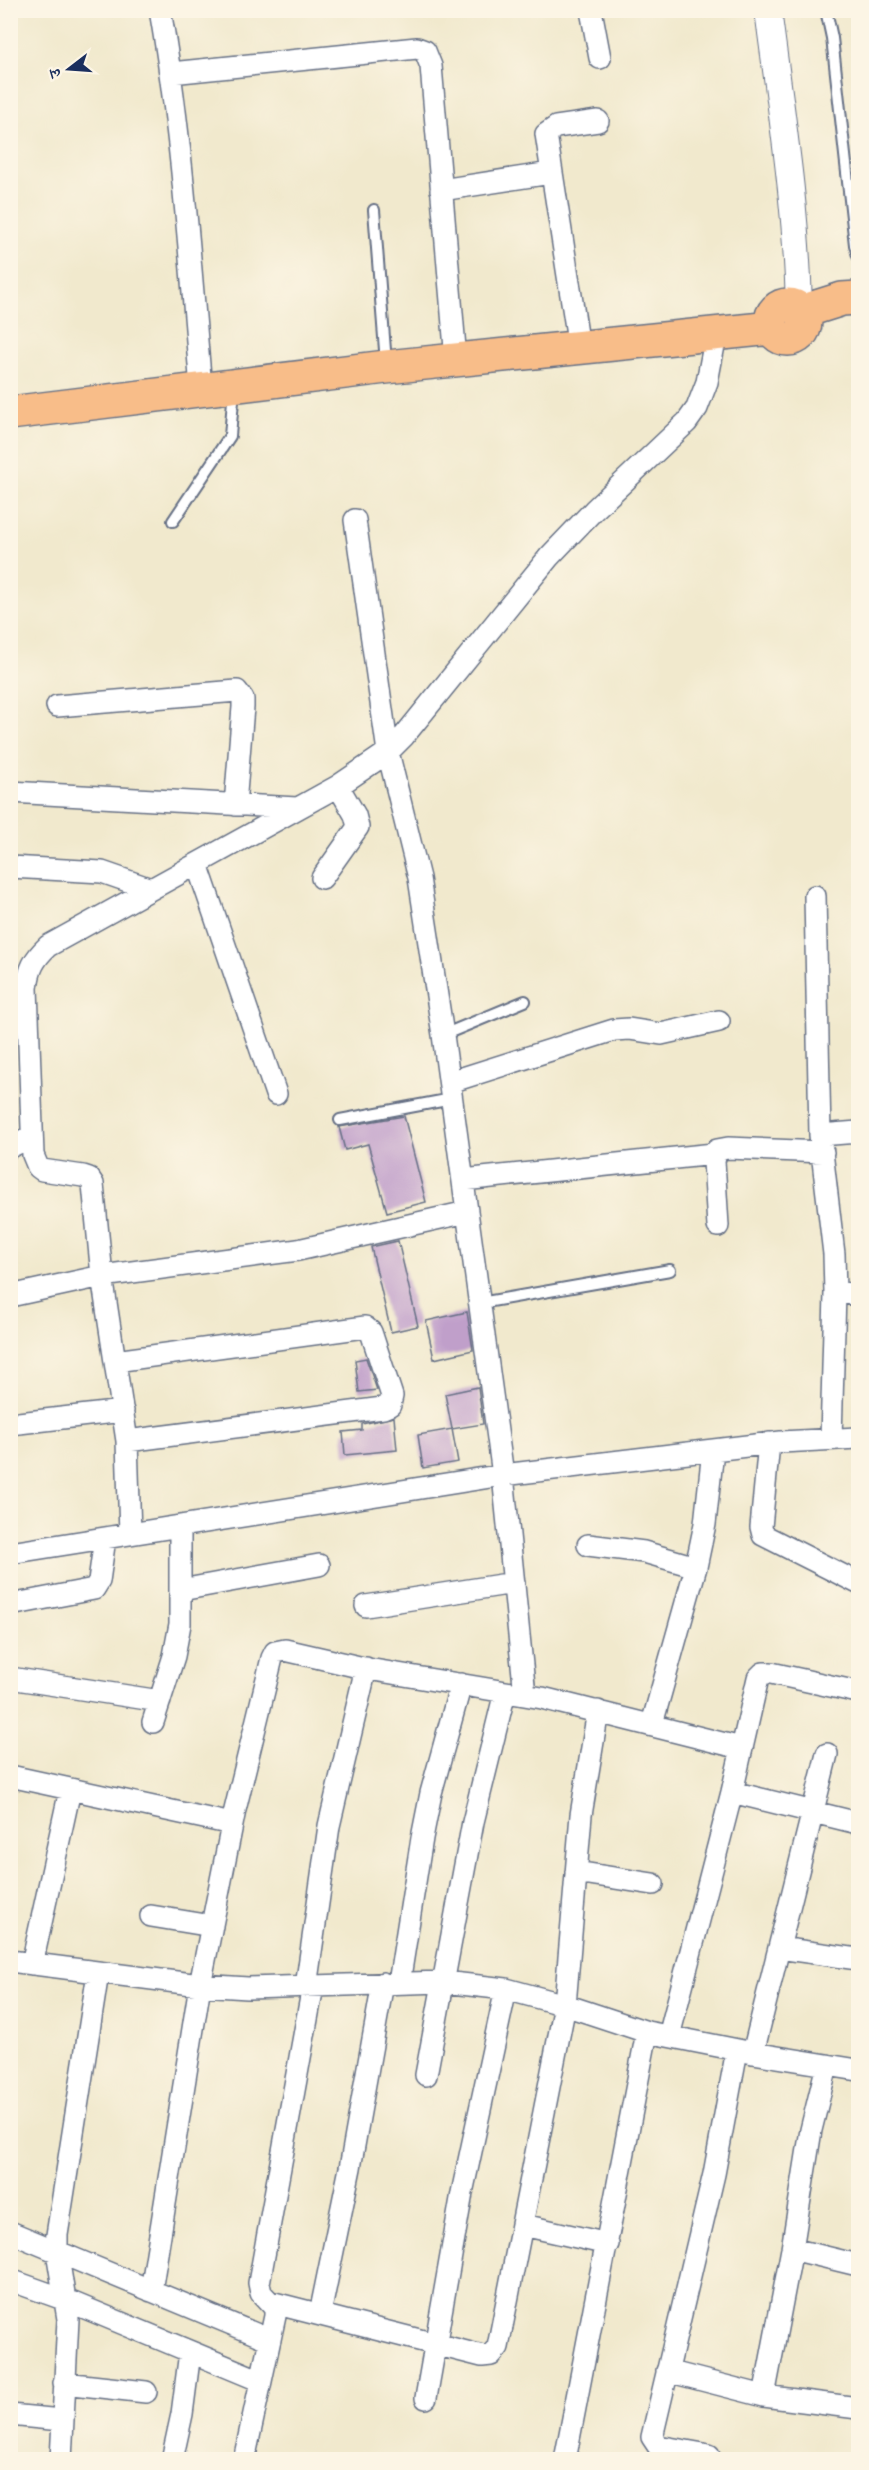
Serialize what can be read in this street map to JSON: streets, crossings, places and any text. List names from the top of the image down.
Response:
{
  "north": "left"
}
